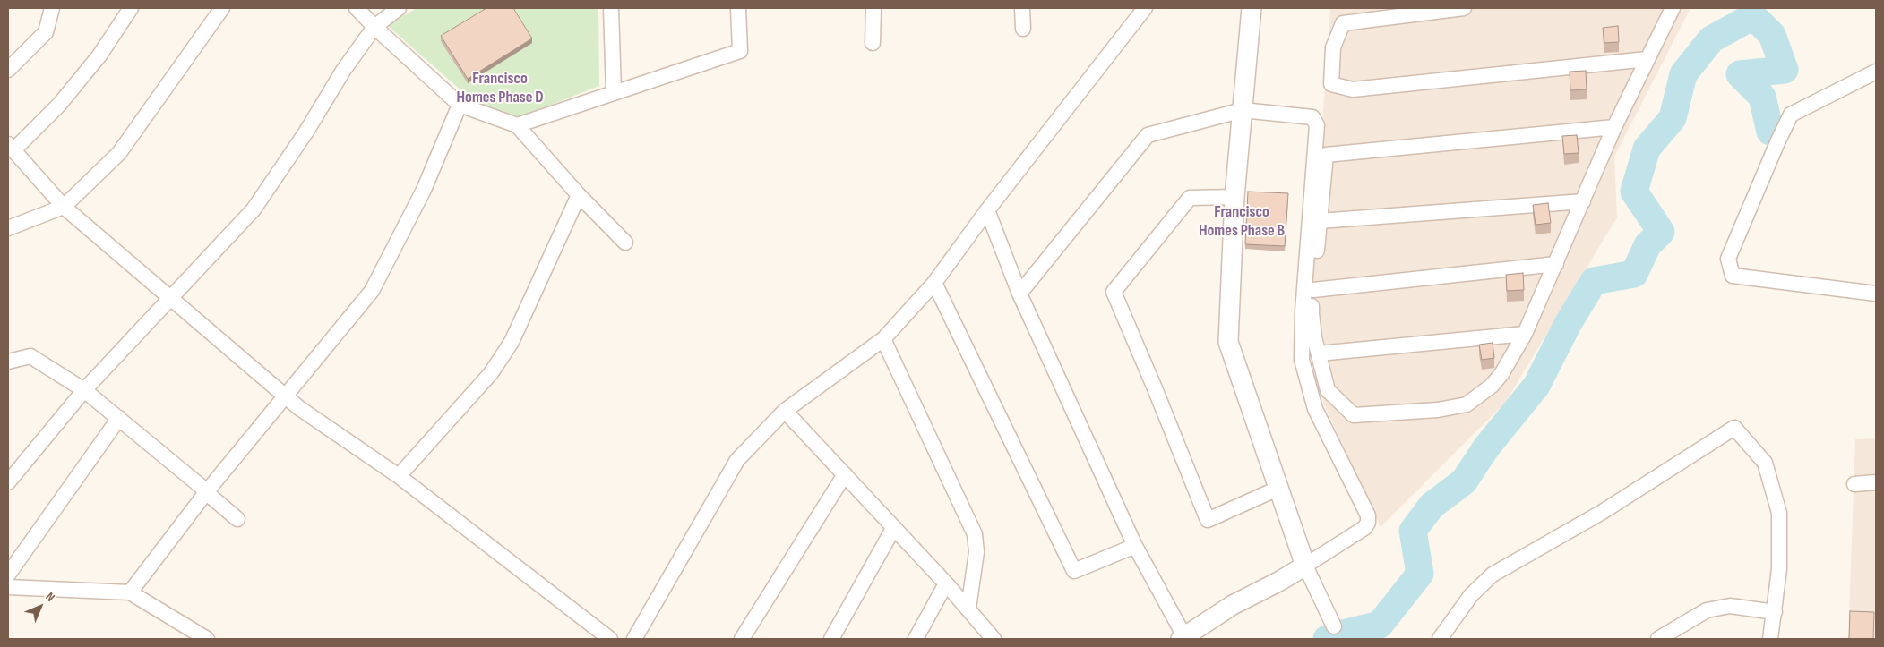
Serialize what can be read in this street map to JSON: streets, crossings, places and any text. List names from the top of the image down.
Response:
{
  "districts": ["Francisco Homes Phase D", "Francisco Homes Phase B"],
  "north": "top right"
}
